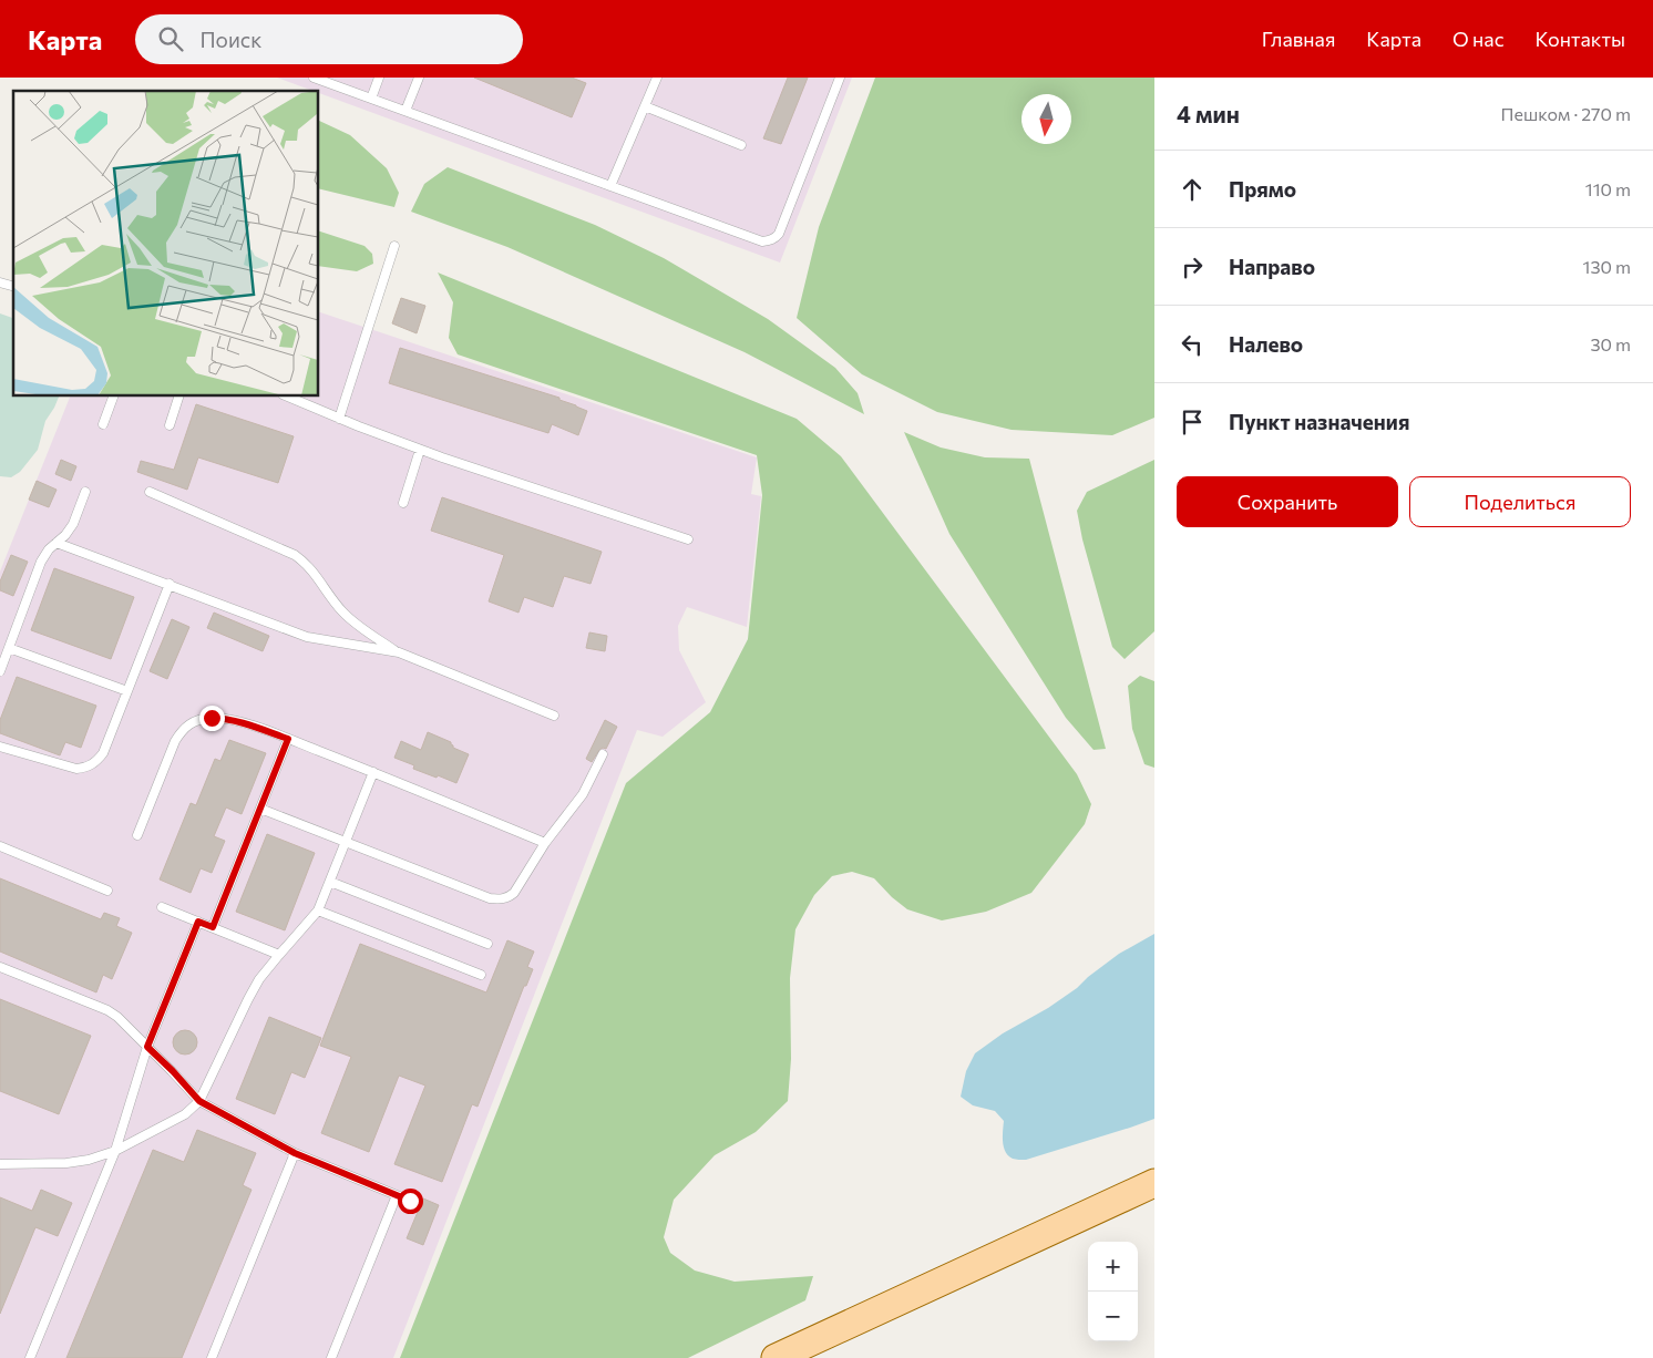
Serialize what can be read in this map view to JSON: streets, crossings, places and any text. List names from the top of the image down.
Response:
{
  "north": "bottom",
  "page": {
    "header": "Карта",
    "search": "Поиск",
    "nav": [
      "Главная",
      "Карта",
      "О нас",
      "Контакты"
    ],
    "heading": ["4 мин", "Пешком · 270 m"],
    "list": [
      ["Прямо", "110 m"],
      ["Направо", "130 m"],
      ["Налево", "30 m"],
      "Пункт назначения"
    ],
    "buttons": ["Сохранить", "Поделиться"],
    "map_buttons": ["+", "−"]
  }
}
